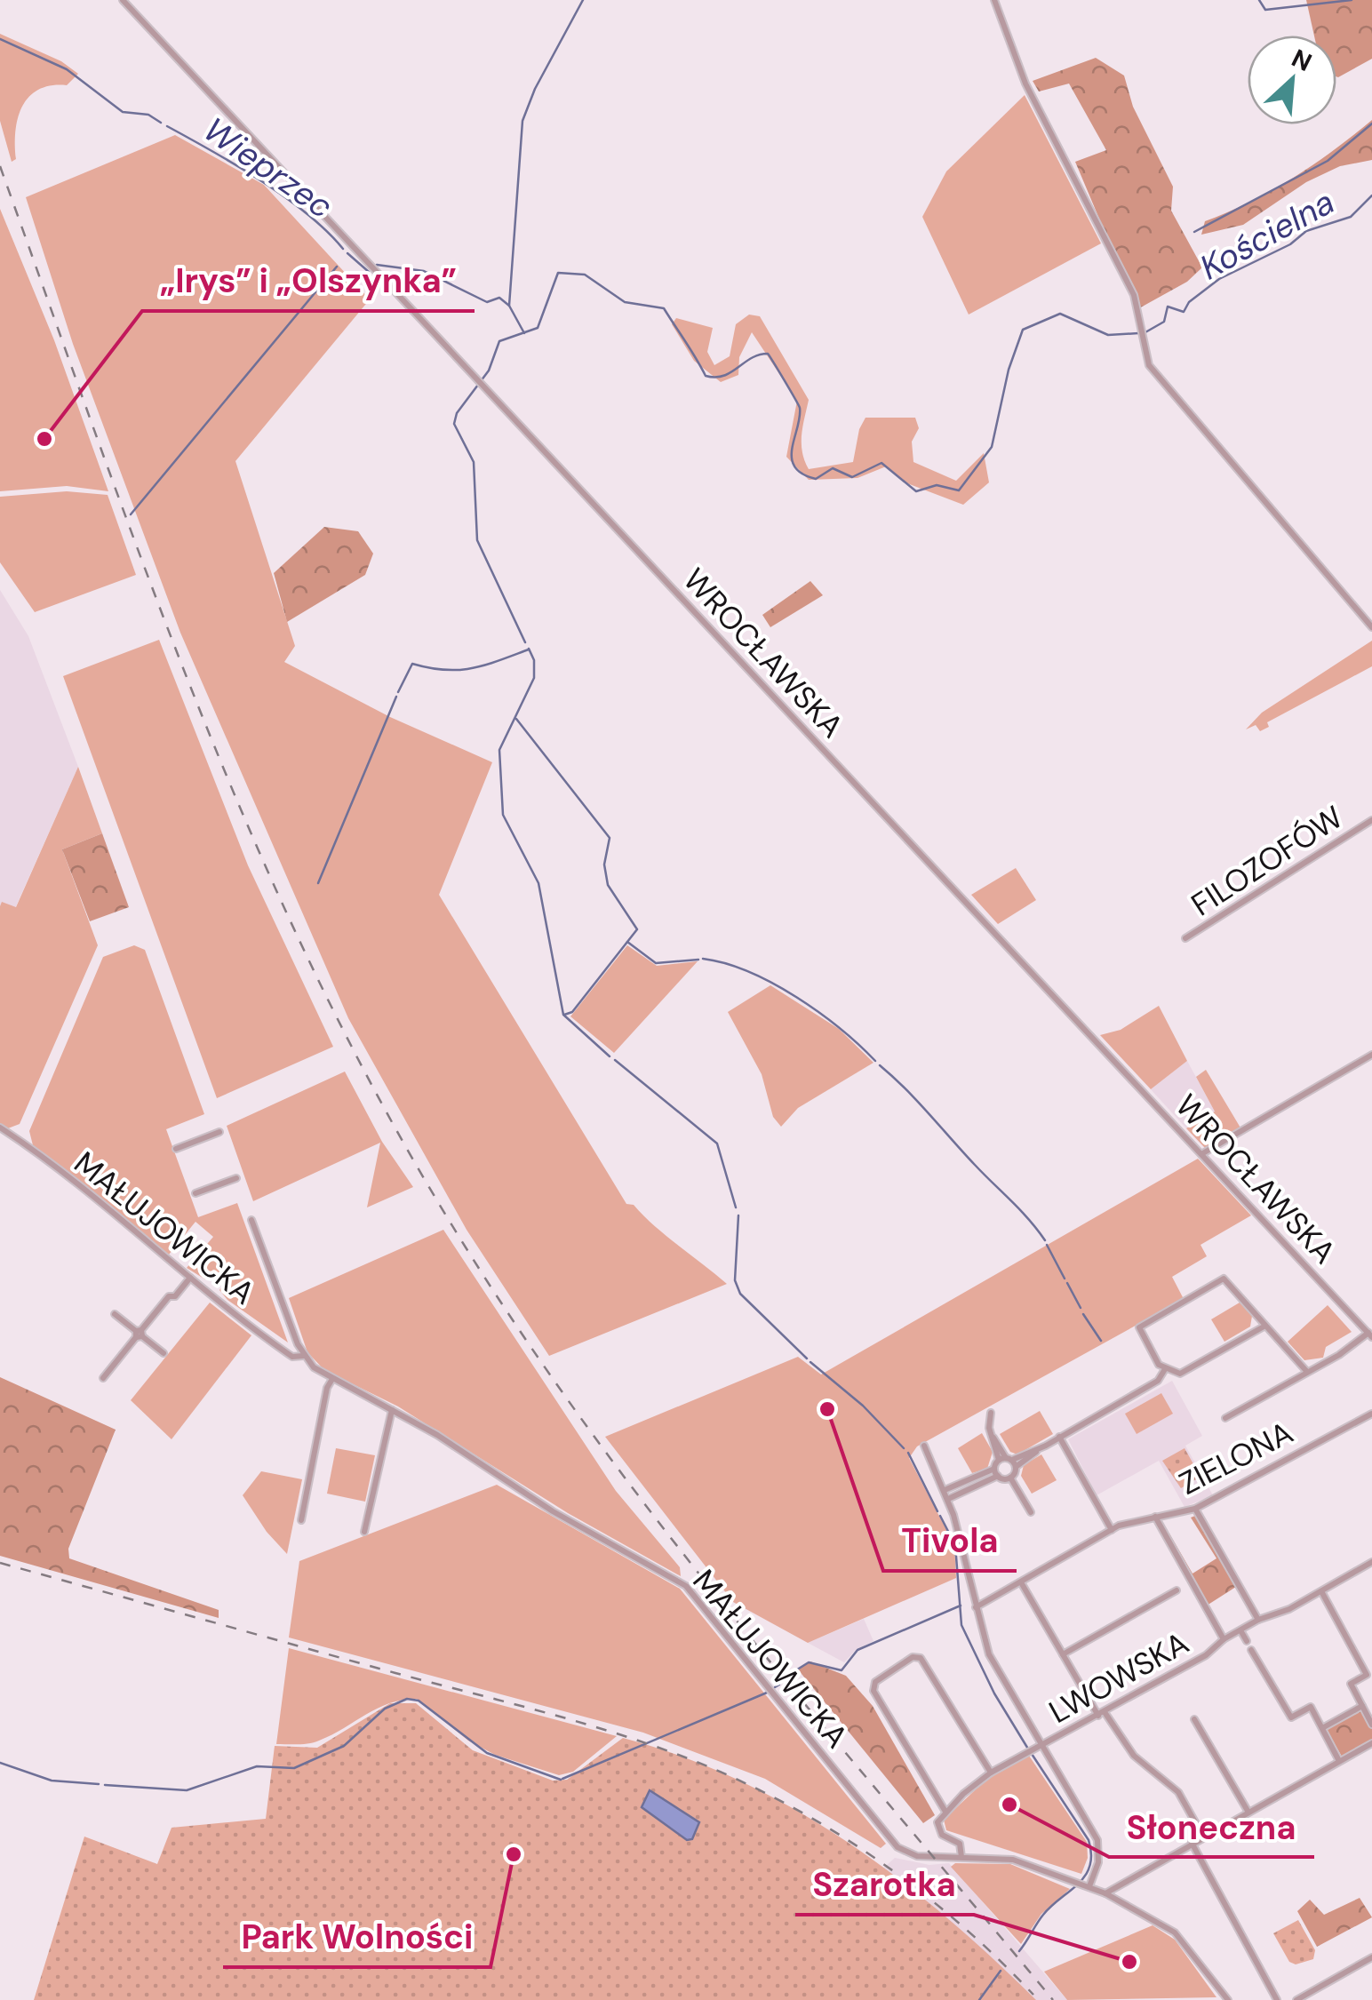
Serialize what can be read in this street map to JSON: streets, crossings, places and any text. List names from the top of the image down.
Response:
{
  "streets": {
    "street": [
      "WROCŁAWSKA",
      "FILOZOFÓW",
      "MAŁUJOWICKA",
      "ZIELONA",
      "LWOWSKA"
    ]
  },
  "water": ["Wieprzec", "Kościelna"],
  "places": [
    "„Irys” i „Olszynka”",
    "Tivola",
    "Słoneczna",
    "Park Wolności",
    "Szarotka"
  ],
  "north": "top right"
}
